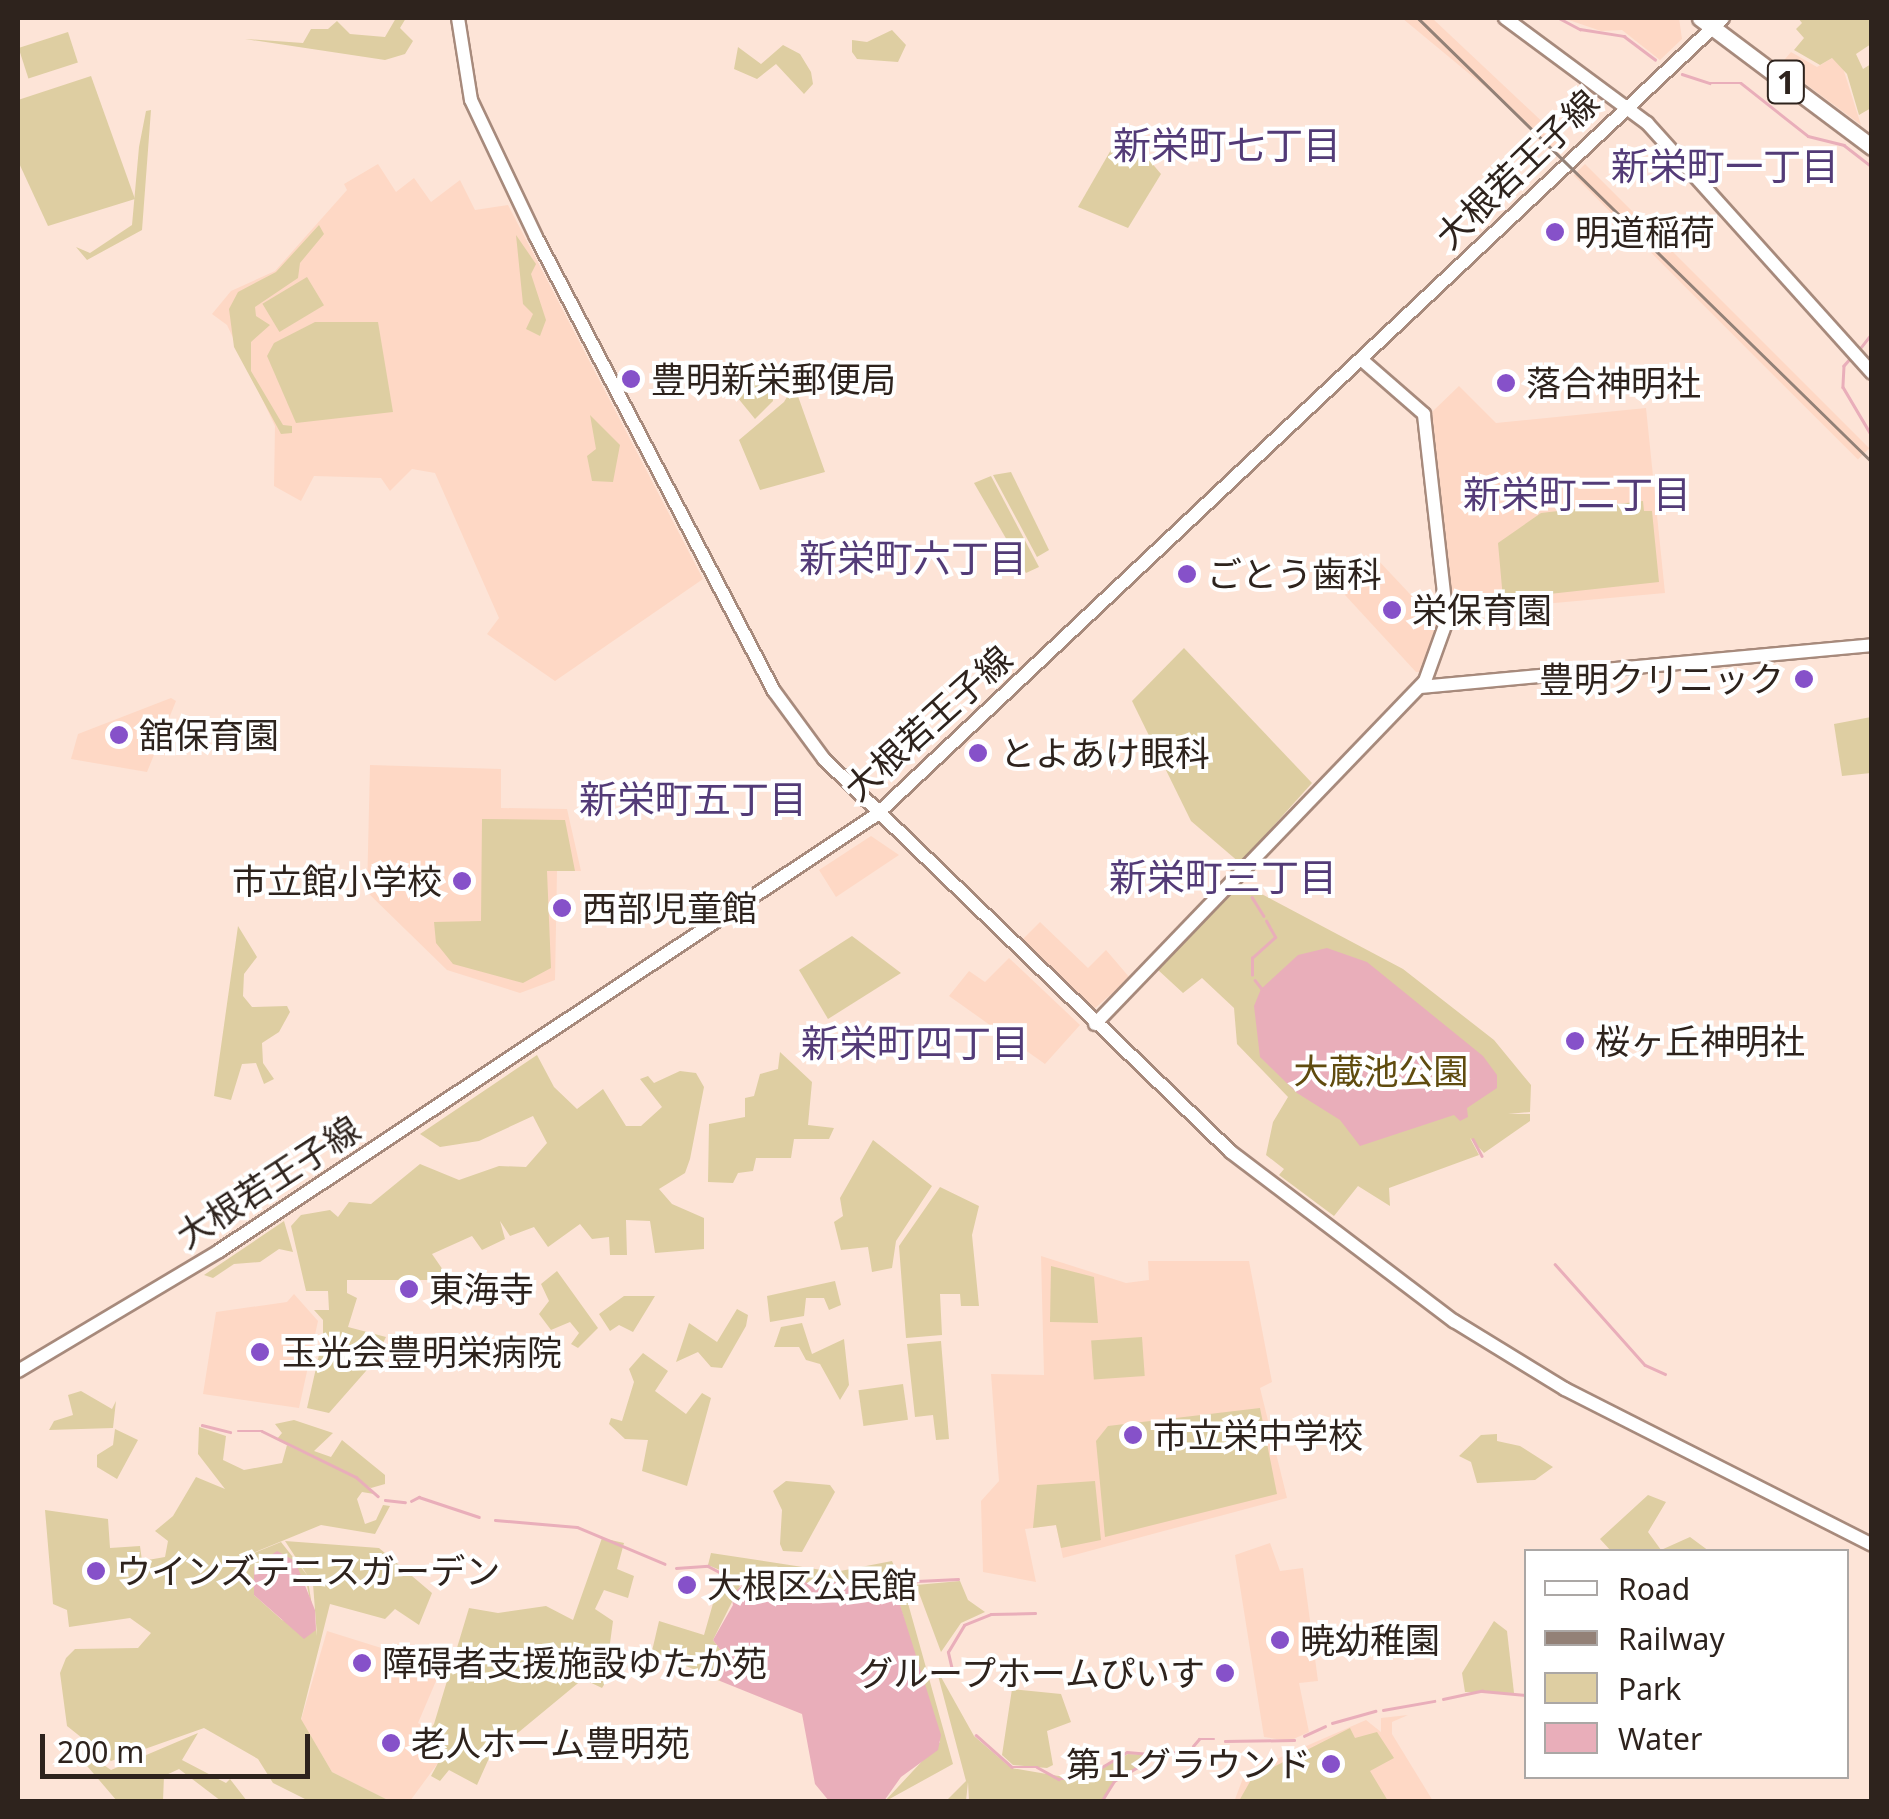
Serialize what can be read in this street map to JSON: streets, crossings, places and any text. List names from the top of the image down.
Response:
{
  "streets": {
    "highway": ["1"],
    "street": ["大根若王子線"]
  },
  "crossings": [
    ["1", "大根若王子線"]
  ],
  "districts": [
    "新栄町七丁目",
    "新栄町一丁目",
    "新栄町二丁目",
    "新栄町六丁目",
    "新栄町五丁目",
    "新栄町三丁目",
    "新栄町四丁目"
  ],
  "parks": ["大蔵池公園"],
  "places": [
    "明道稲荷",
    "豊明新栄郵便局",
    "落合神明社",
    "ごとう歯科",
    "栄保育園",
    "豊明クリニック",
    "舘保育園",
    "とよあけ眼科",
    "市立館小学校",
    "西部児童館",
    "桜ヶ丘神明社",
    "東海寺",
    "玉光会豊明栄病院",
    "市立栄中学校",
    "ウインズテニスガーデン",
    "大根区公民館",
    "暁幼稚園",
    "障碍者支援施設ゆたか苑",
    "グループホームぴいす",
    "老人ホーム豊明苑",
    "第１グラウンド"
  ],
  "legend": [
    "Road",
    "Railway",
    "Park",
    "Water"
  ],
  "scale_bar": "200 m"
}
